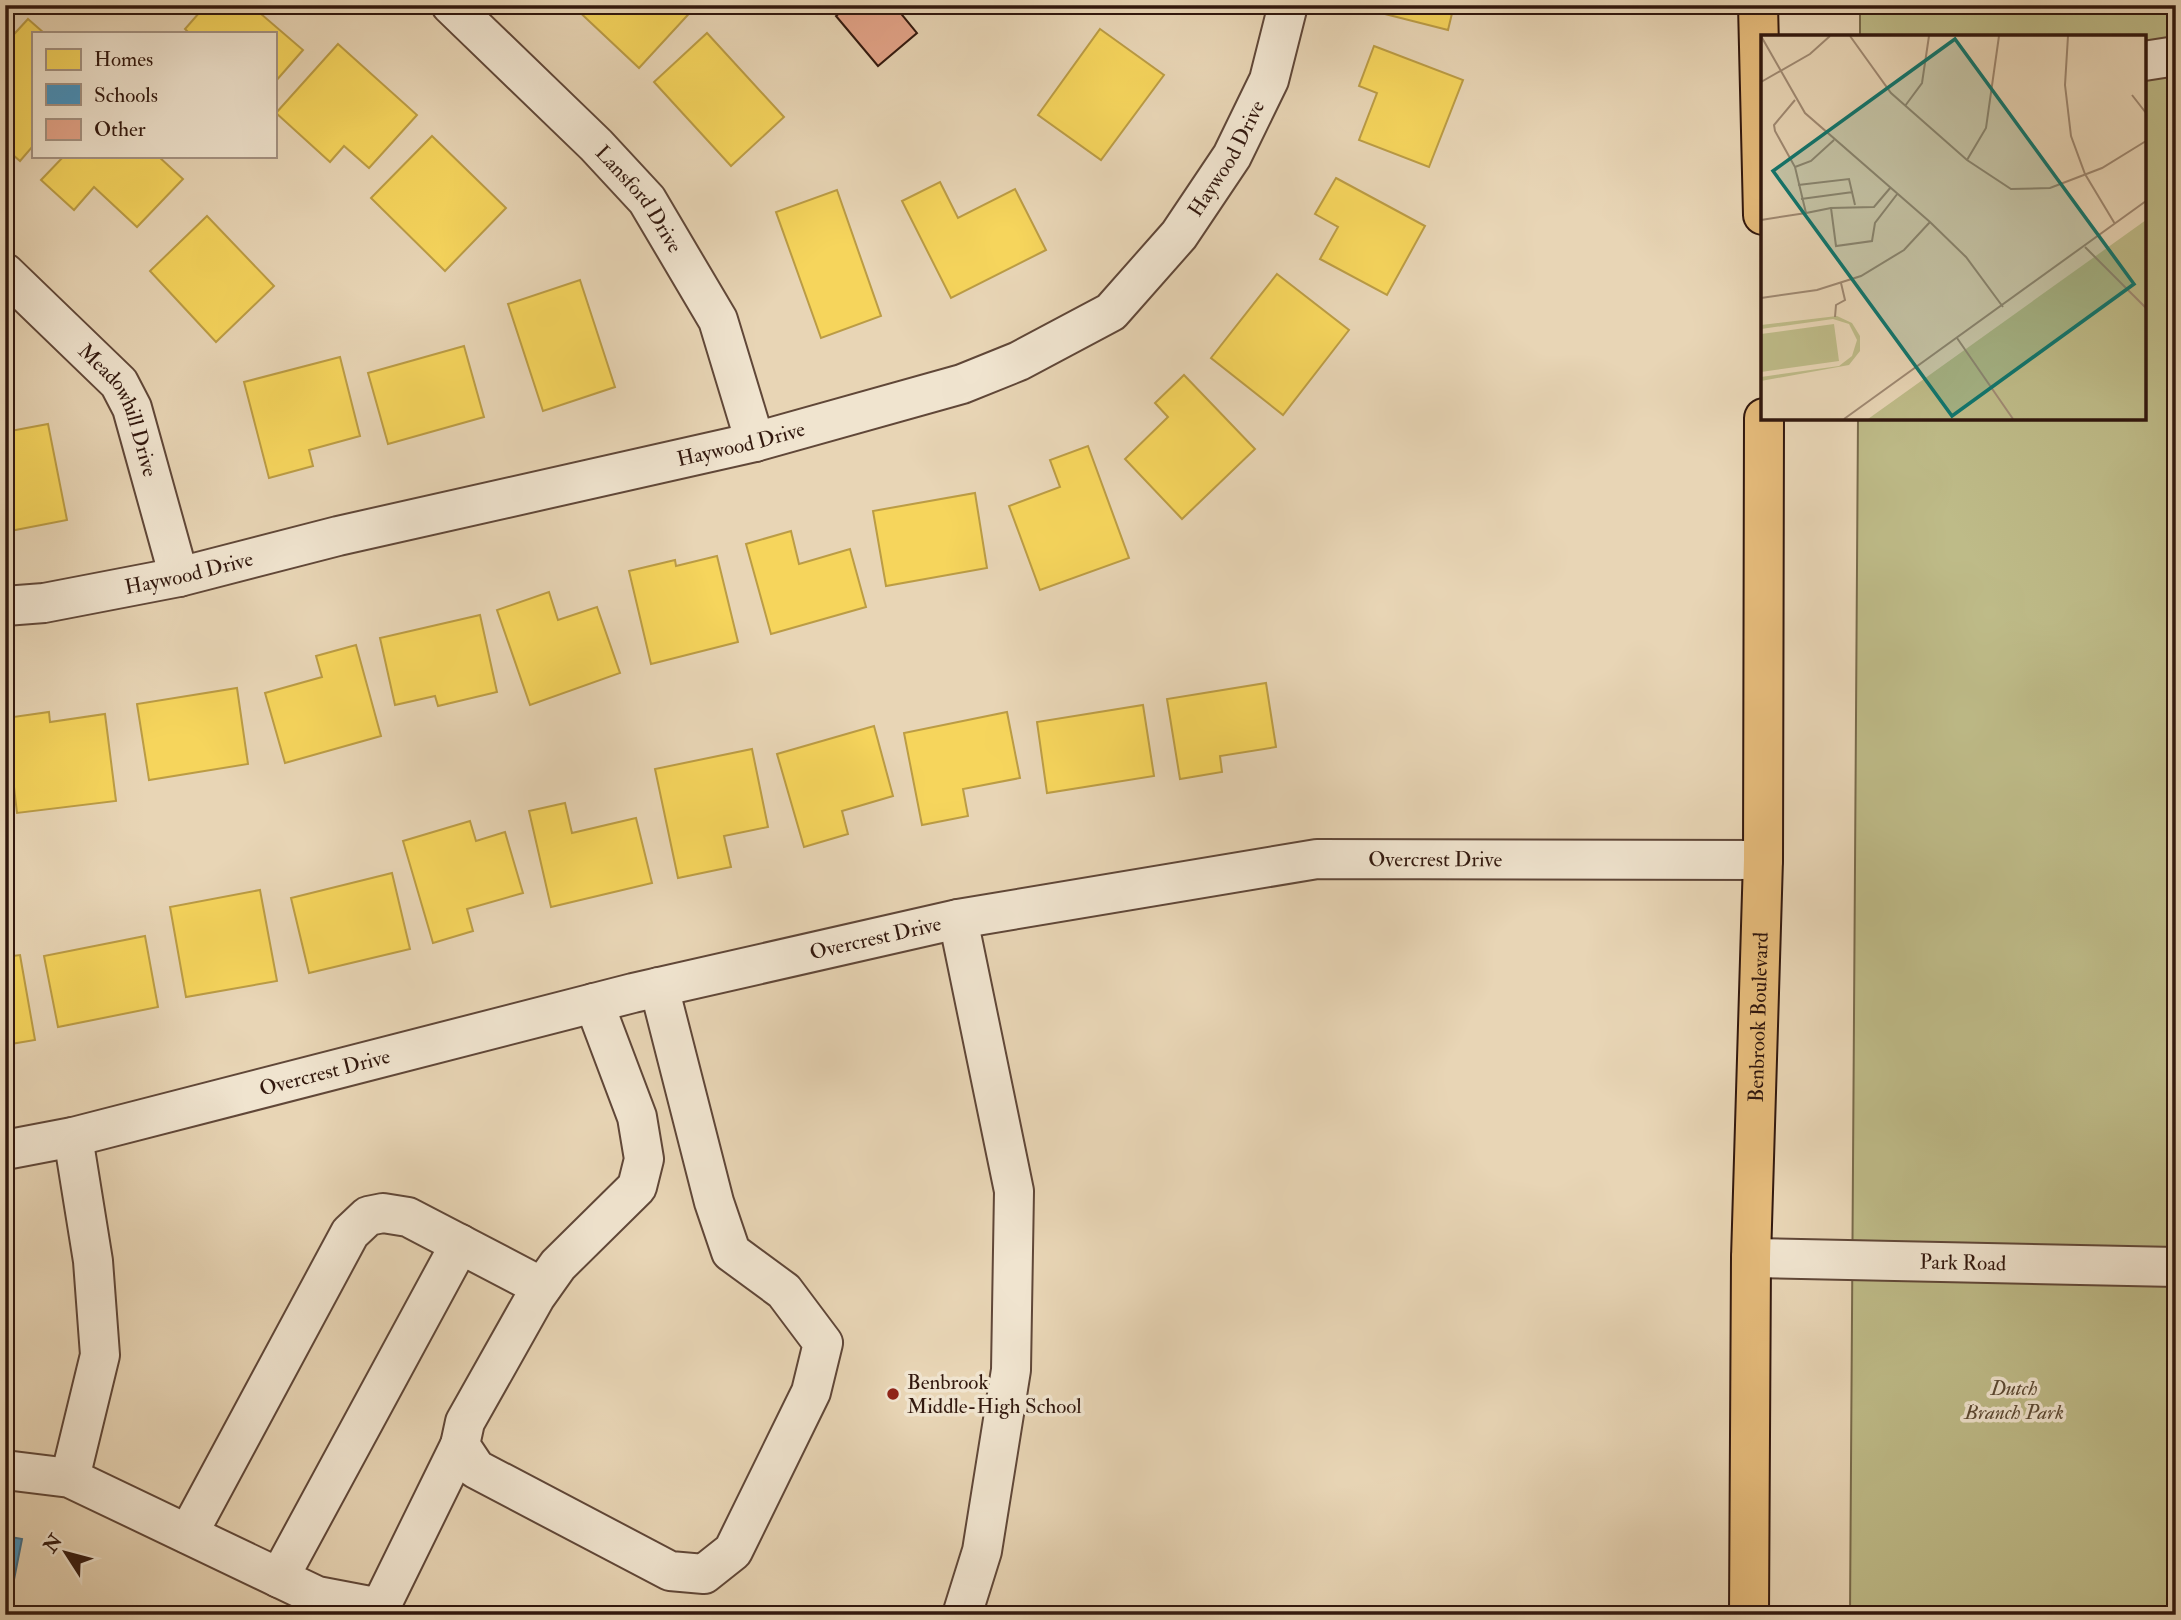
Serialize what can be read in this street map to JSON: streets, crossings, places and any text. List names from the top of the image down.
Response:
{
  "streets": {
    "highway": ["Benbrook Boulevard"],
    "street": [
      "Haywood Drive",
      "Lansford Drive",
      "Meadowhill Drive",
      "Overcrest Drive",
      "Park Road"
    ]
  },
  "crossings": [
    ["Haywood Drive", "Lansford Drive"],
    ["Haywood Drive", "Meadowhill Drive"],
    ["Overcrest Drive", "Benbrook Boulevard"],
    ["Benbrook Boulevard", "Park Road"]
  ],
  "parks": ["Dutch Branch Park"],
  "places": ["Benbrook Middle-High School"],
  "legend": ["Homes", "Schools", "Other"],
  "north": "top left"
}
